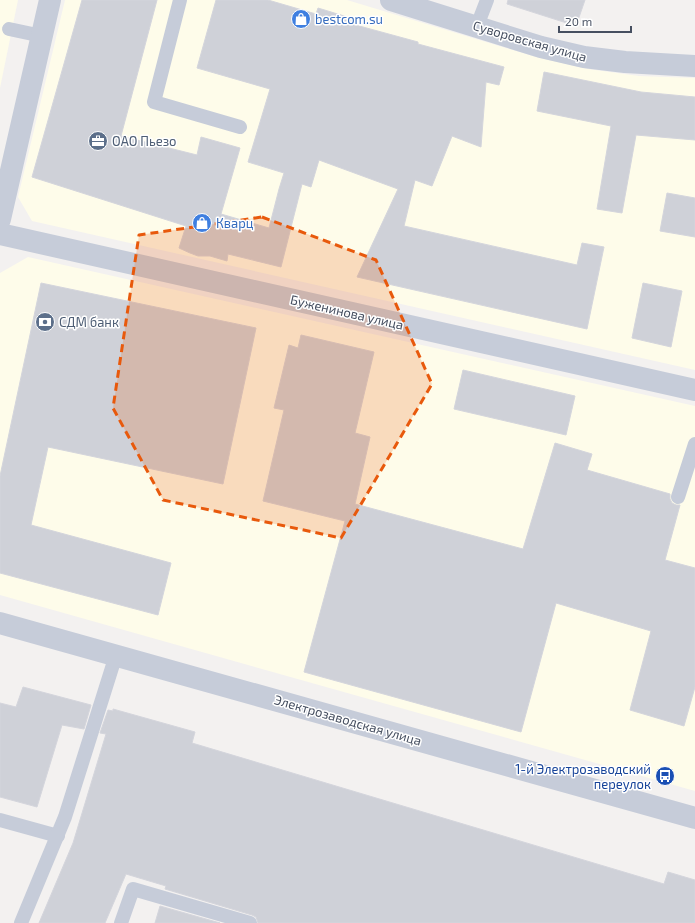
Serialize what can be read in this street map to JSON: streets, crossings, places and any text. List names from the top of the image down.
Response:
{
  "streets": {
    "street": ["Суворовская улица", "Буженинова улица", "Электрозаводская улица"]
  },
  "places": {
    "shop": ["bestcom.su", "Кварц"],
    "office": ["ОАО Пьезо"],
    "bank": ["СДМ банк"],
    "bus stop": ["1-й Электрозаводский переулок"]
  },
  "scale_bar": "20 m"
}
